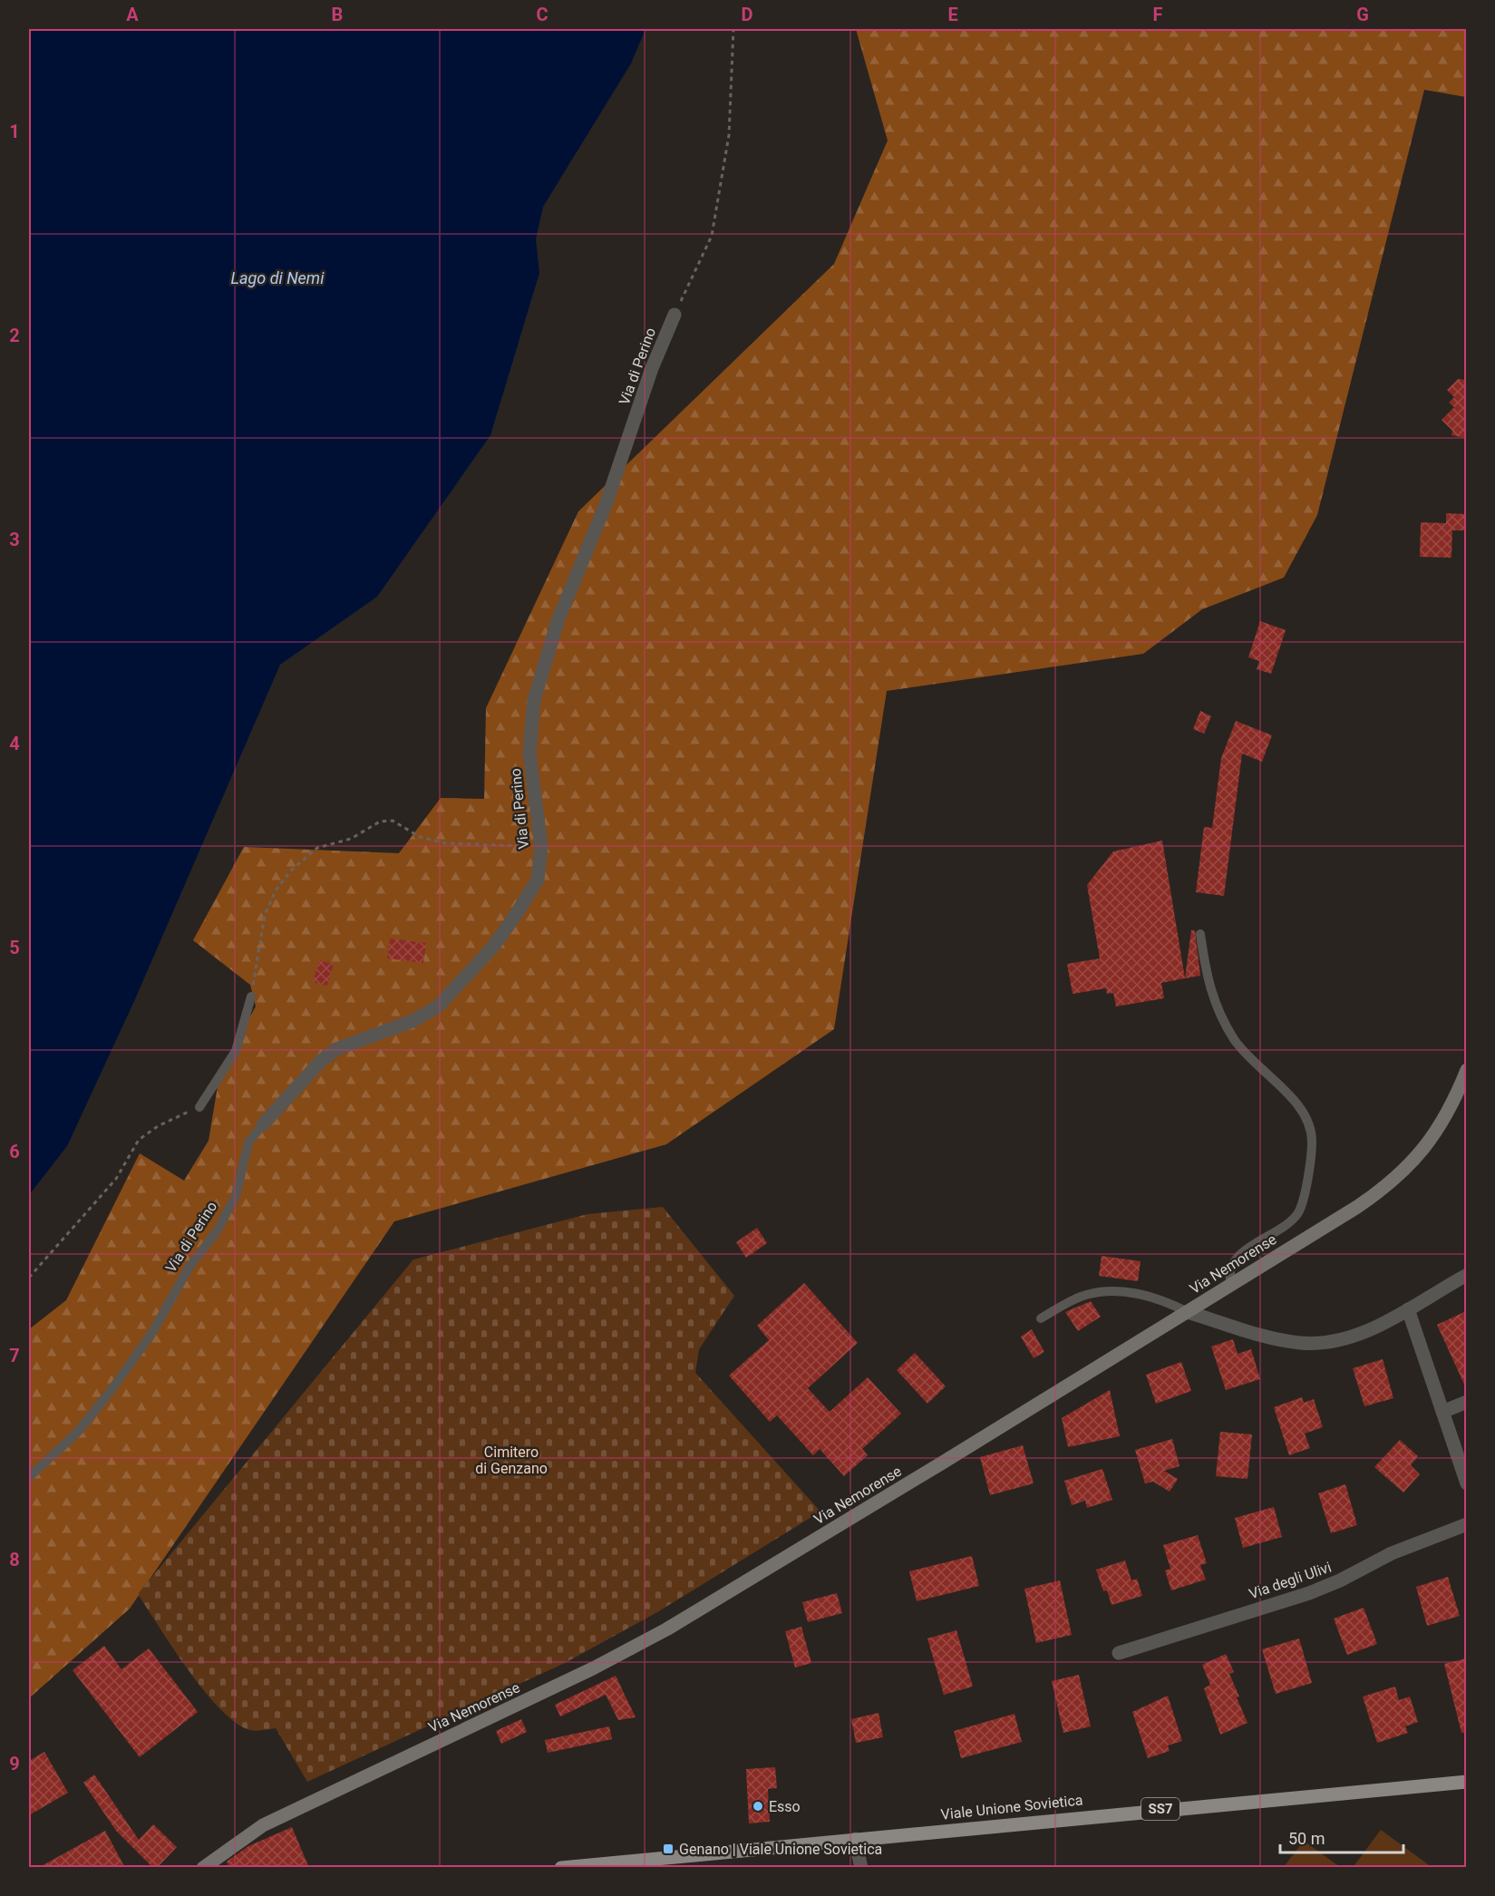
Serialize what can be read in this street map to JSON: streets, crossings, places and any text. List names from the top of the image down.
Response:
{
  "streets": {
    "main road": ["Via Nemorense", "Viale Unione Sovietica", "SS7"],
    "street": ["Via di Perino", "Via degli Ulivi"]
  },
  "water": ["Lago di Nemi"],
  "parks": ["Cimitero di Genzano"],
  "places": {
    "other": ["Esso"],
    "transit": ["Genano | Viale Unione Sovietica"]
  },
  "scale_bar": "50 m",
  "grid": {
    "columns": [
      "A",
      "B",
      "C",
      "D",
      "E",
      "F",
      "G"
    ],
    "rows": [
      "1",
      "2",
      "3",
      "4",
      "5",
      "6",
      "7",
      "8",
      "9"
    ]
  }
}
